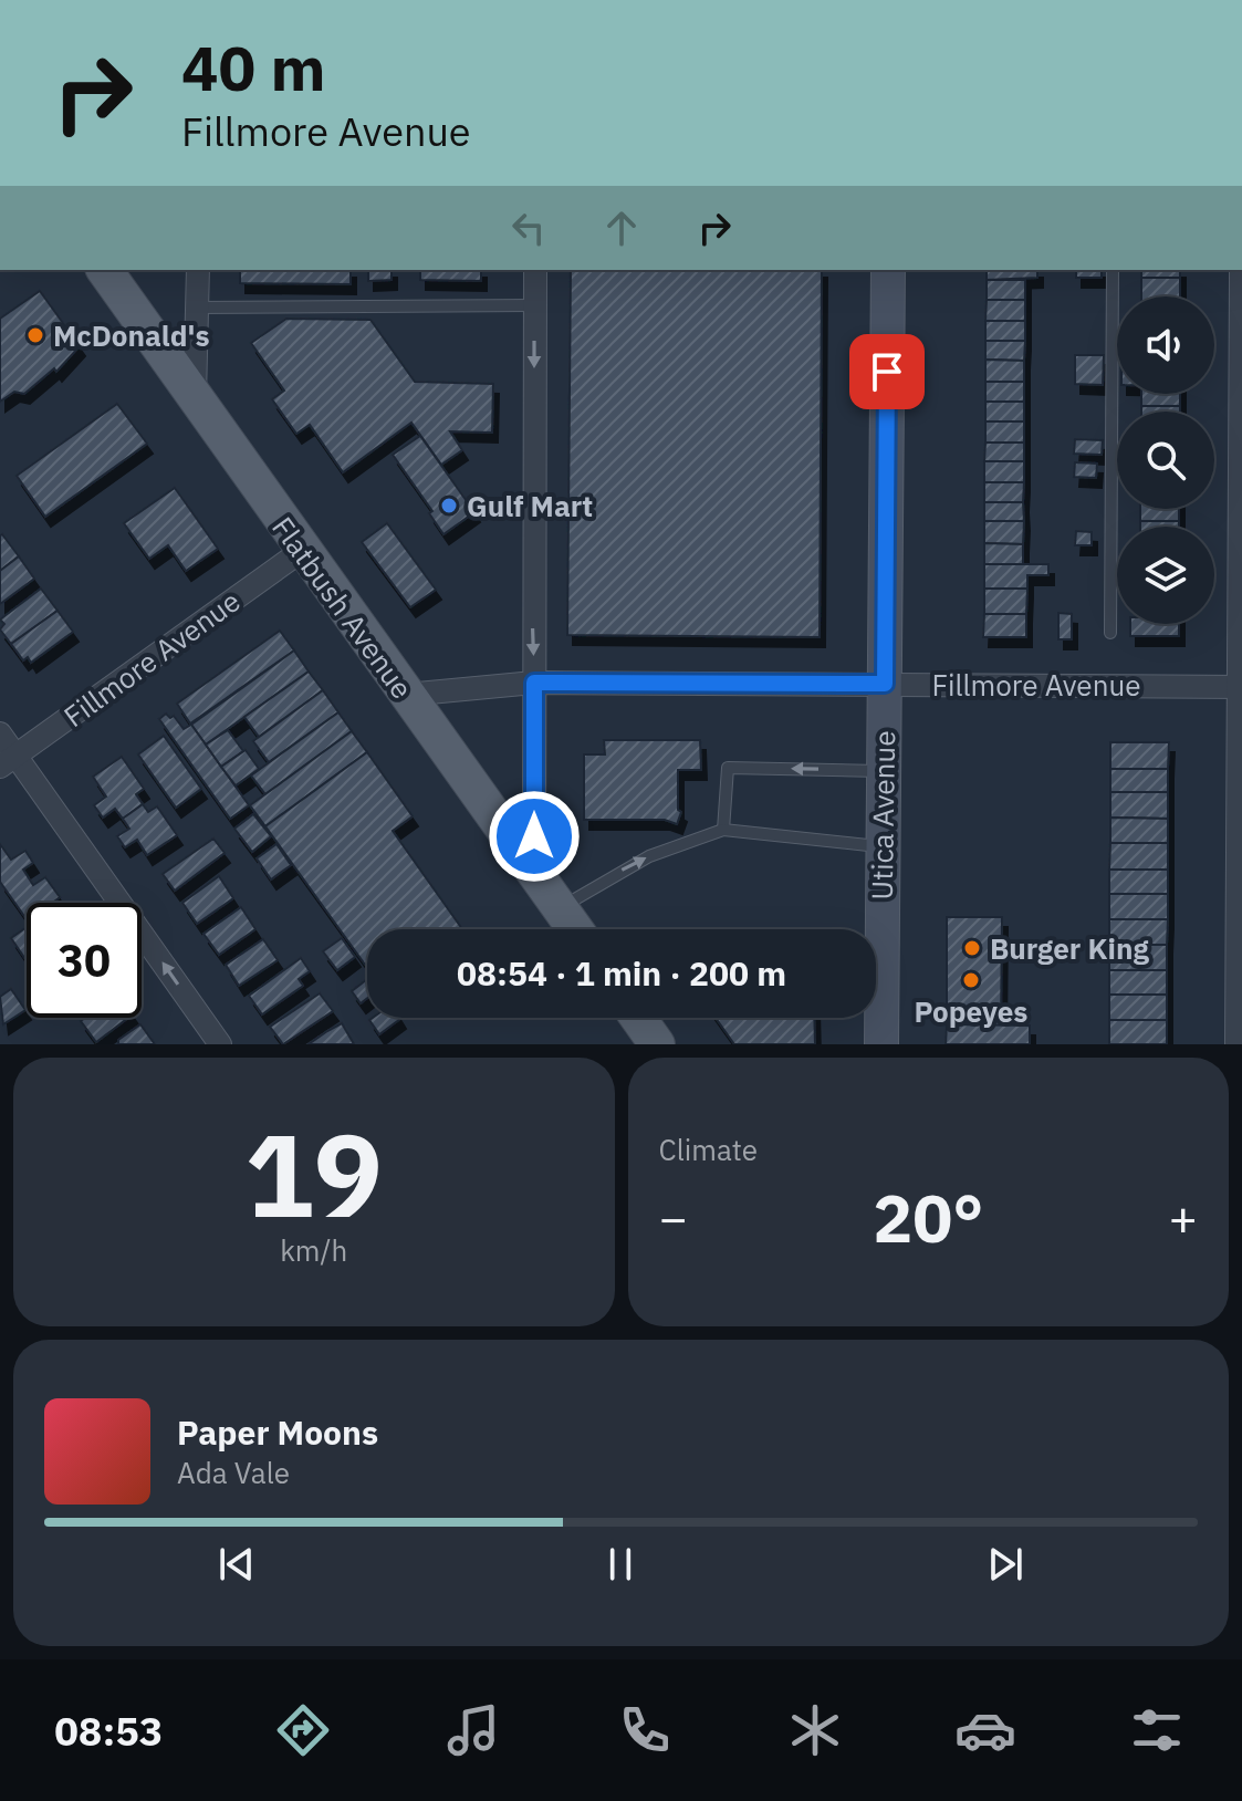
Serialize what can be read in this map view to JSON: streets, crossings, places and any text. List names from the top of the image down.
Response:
{
  "streets": {
    "main road": ["Flatbush Avenue", "Utica Avenue"],
    "street": ["Fillmore Avenue"]
  },
  "crossings": [
    ["Flatbush Avenue", "Fillmore Avenue"],
    ["Fillmore Avenue", "Utica Avenue"]
  ],
  "places": [
    "McDonald's",
    "Gulf Mart",
    "Burger King",
    "Popeyes"
  ],
  "page": {
    "turn": ["40 m", "Fillmore Avenue"],
    "limit": "30",
    "trip": "08:54 · 1 min · 200 m",
    "tile": [
      ["19", "km/h"],
      "Climate"
    ],
    "heat": ["−", "20°", "+"],
    "song": ["Paper Moons", "Ada Vale"],
    "tabs": "08:53"
  }
}
